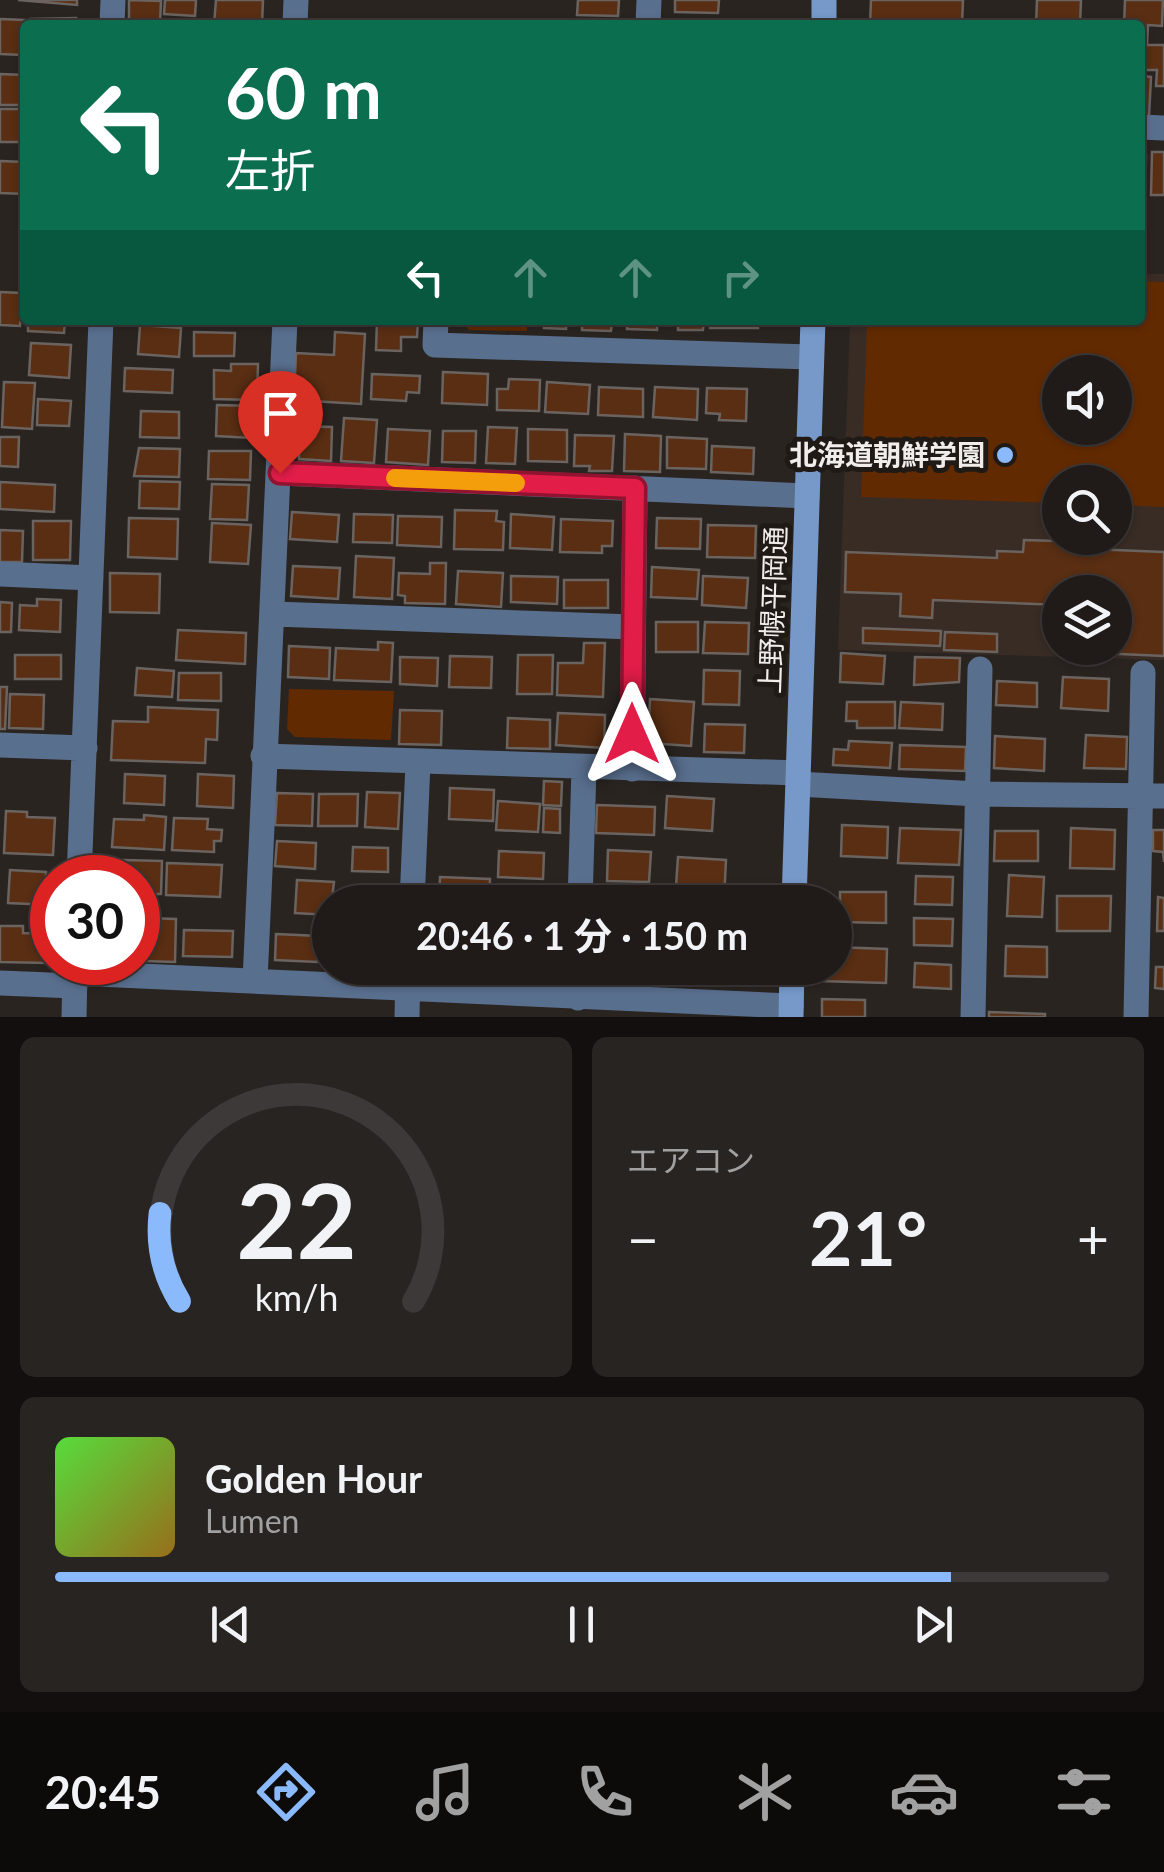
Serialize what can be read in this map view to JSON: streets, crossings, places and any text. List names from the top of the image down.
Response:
{
  "streets": {
    "street": ["上野幌平岡通"]
  },
  "places": ["北海道朝鮮学園"],
  "page": {
    "turn": ["60 m", "左折"],
    "limit": "30",
    "trip": "20:46 · 1 分 · 150 m",
    "tile": "エアコン",
    "heat": ["−", "21°", "+"],
    "song": ["Golden Hour", "Lumen"],
    "tabs": "20:45",
    "gauge": ["22", "km/h"]
  }
}
